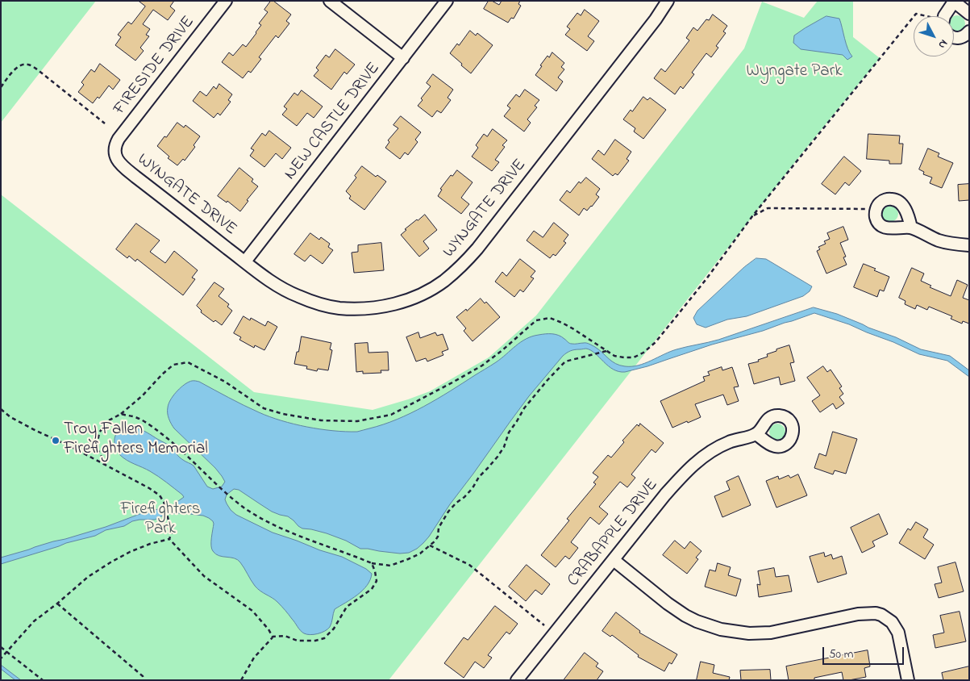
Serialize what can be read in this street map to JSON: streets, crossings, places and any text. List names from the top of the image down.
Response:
{
  "streets": {
    "street": [
      "FIRESIDE DRIVE",
      "NEW CASTLE DRIVE",
      "WYNGATE DRIVE",
      "CRABAPPLE DRIVE"
    ]
  },
  "crossings": [
    ["FIRESIDE DRIVE", "WYNGATE DRIVE"],
    ["NEW CASTLE DRIVE", "WYNGATE DRIVE"]
  ],
  "parks": ["Wyngate Park", "Firefighters Park"],
  "places": ["Troy Fallen Firefighters Memorial"],
  "scale_bar": "50 m",
  "north": "bottom right"
}
